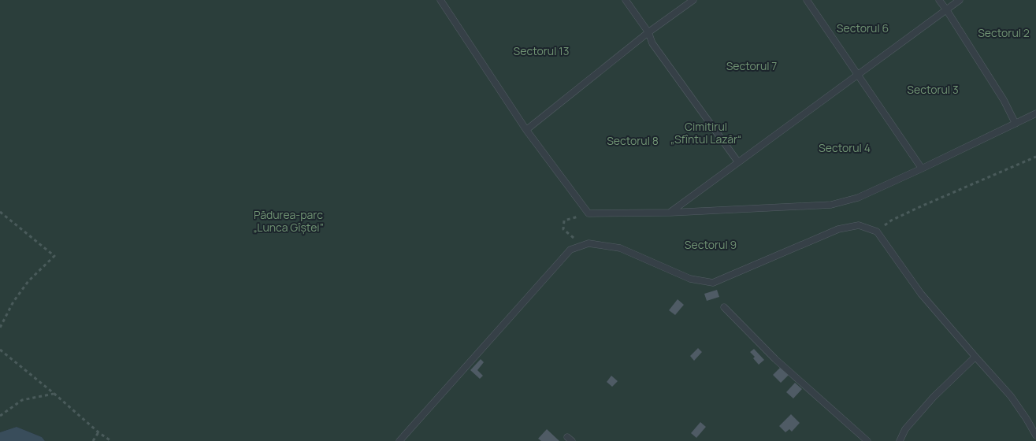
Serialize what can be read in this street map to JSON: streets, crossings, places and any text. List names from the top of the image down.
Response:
{
  "parks": [
    "Sectorul 6",
    "Sectorul 2",
    "Sectorul 13",
    "Sectorul 7",
    "Sectorul 3",
    "Cimitirul „Sfîntul Lazăr“",
    "Sectorul 8",
    "Sectorul 4",
    "Pădurea-parc „Lunca Gîștei”",
    "Sectorul 9"
  ]
}
